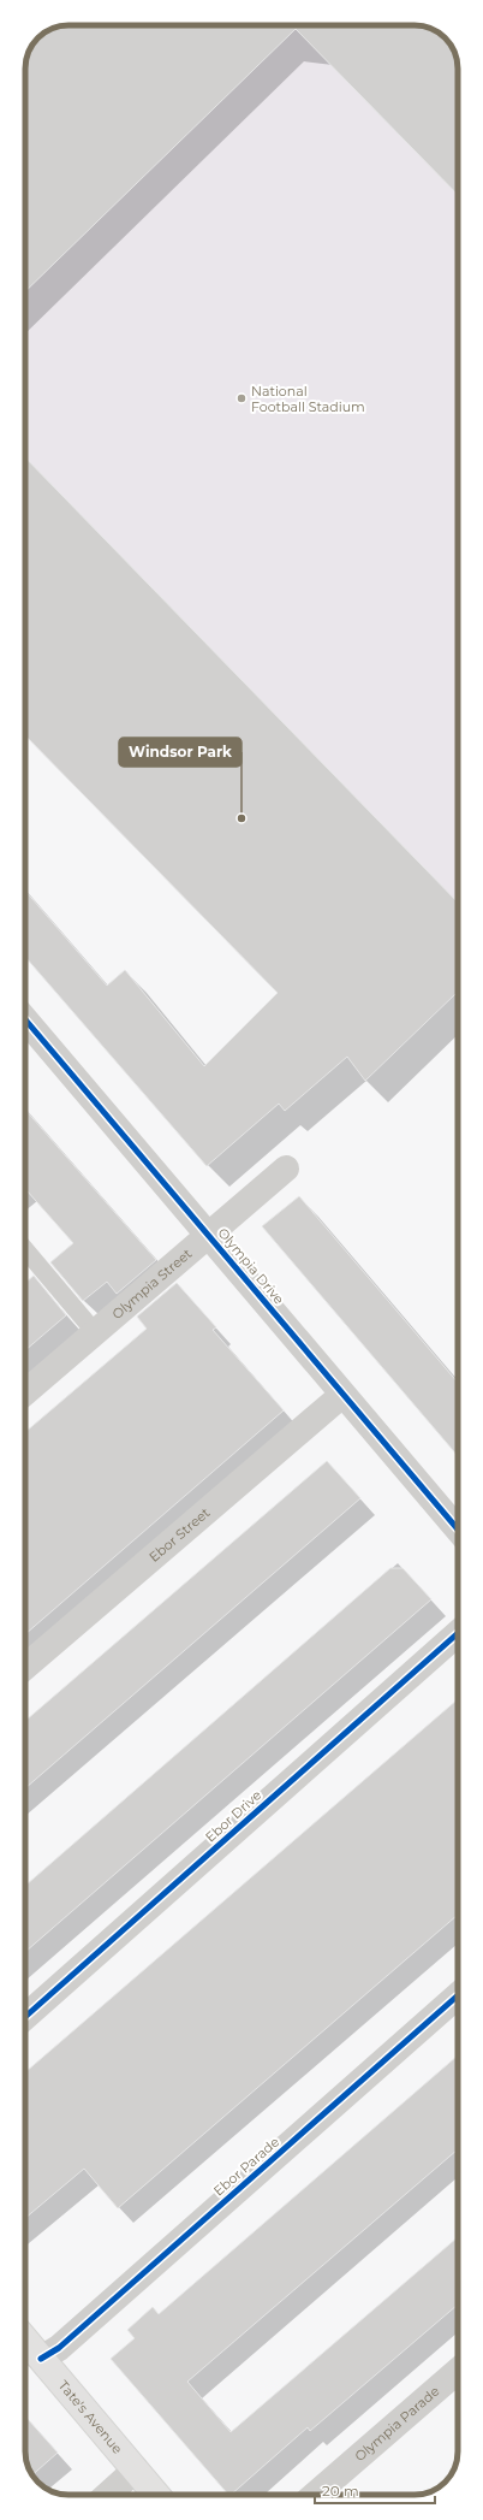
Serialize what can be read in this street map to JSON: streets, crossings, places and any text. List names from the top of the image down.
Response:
{
  "streets": {
    "street": [
      "Olympia Drive",
      "Olympia Street",
      "Ebor Street",
      "Ebor Drive",
      "Ebor Parade",
      "Tate's Avenue",
      "Olympia Parade"
    ]
  },
  "crossings": [
    ["Olympia Drive", "Olympia Street"],
    ["Olympia Drive", "Ebor Street"],
    ["Ebor Parade", "Tate's Avenue"]
  ],
  "places": ["National Football Stadium", "Windsor Park"],
  "scale_bar": "20 m"
}
